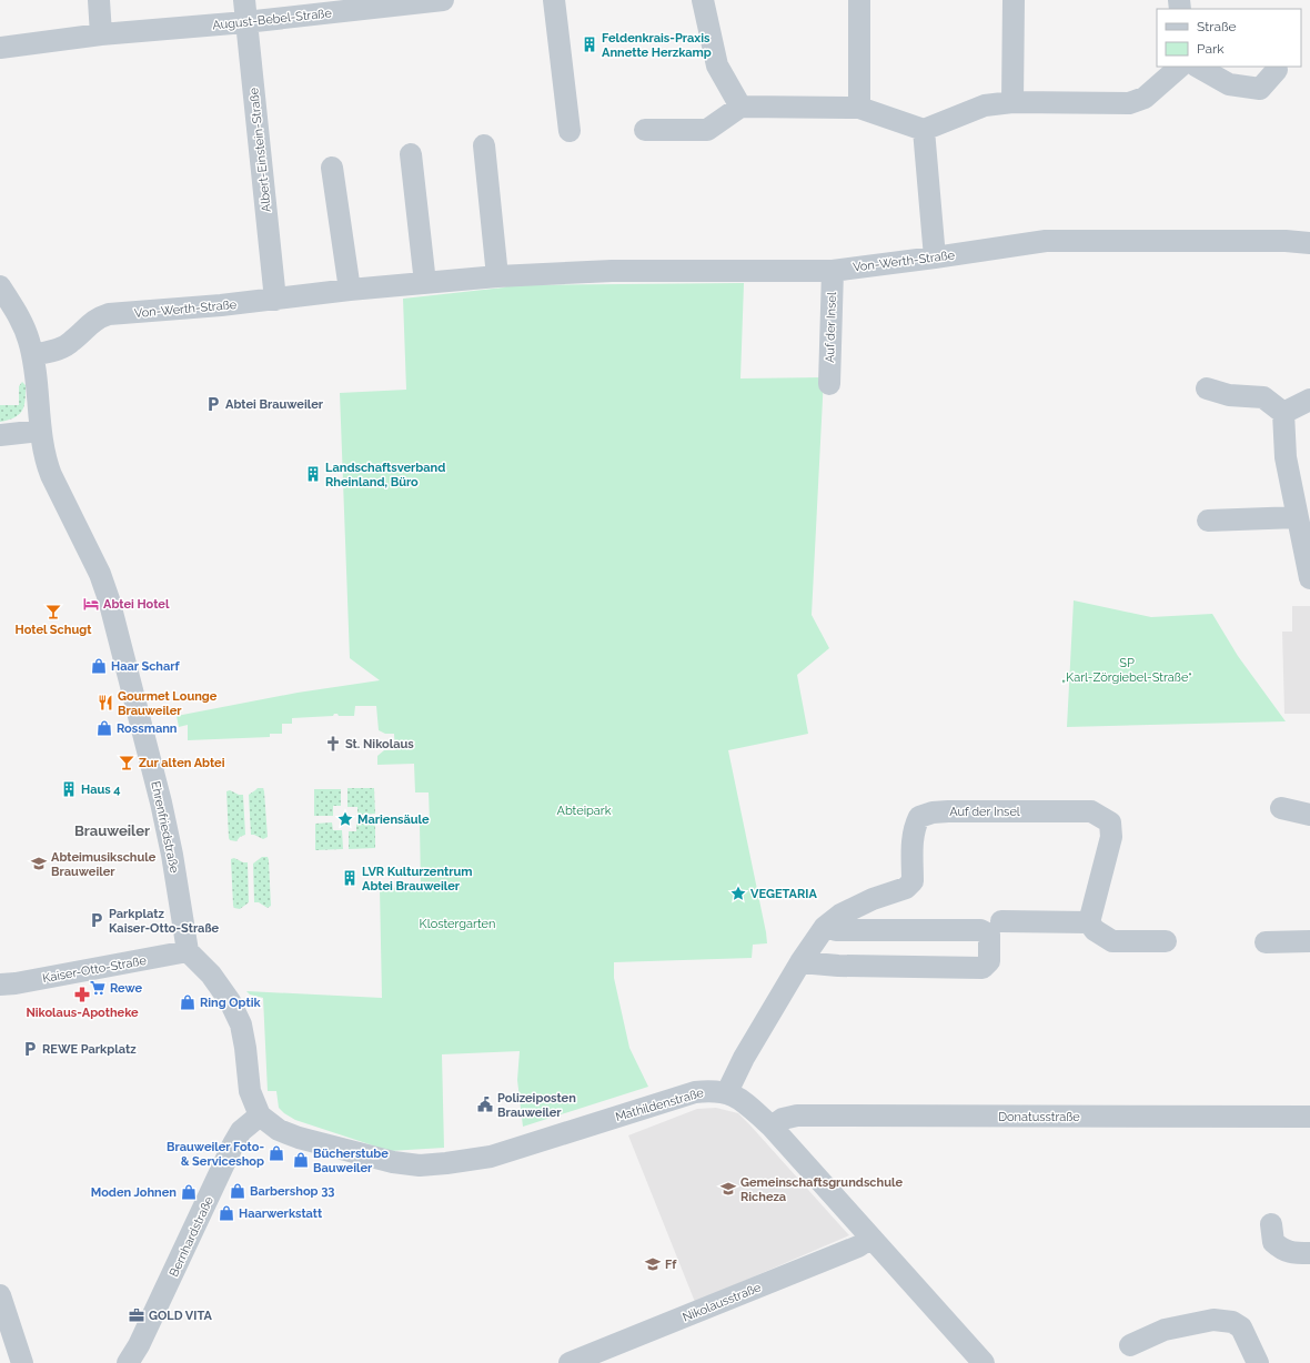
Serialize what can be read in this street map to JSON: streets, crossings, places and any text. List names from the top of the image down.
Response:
{
  "streets": {
    "street": [
      "August-Bebel-Straße",
      "Albert-Einstein-Straße",
      "Von-Werth-Straße",
      "Auf der Insel",
      "Ehrenfriedstraße",
      "Kaiser-Otto-Straße",
      "Mathildenstraße",
      "Donatusstraße",
      "Bernhardstraße",
      "Nikolausstraße"
    ]
  },
  "crossings": [
    ["August-Bebel-Straße", "Albert-Einstein-Straße"],
    ["Albert-Einstein-Straße", "Von-Werth-Straße"],
    ["Von-Werth-Straße", "Auf der Insel"],
    ["Von-Werth-Straße", "Ehrenfriedstraße"],
    ["Auf der Insel", "Mathildenstraße"],
    ["Ehrenfriedstraße", "Kaiser-Otto-Straße"],
    ["Mathildenstraße", "Donatusstraße"],
    ["Mathildenstraße", "Bernhardstraße"],
    ["Mathildenstraße", "Nikolausstraße"]
  ],
  "districts": ["Brauweiler"],
  "parks": ["SP „Karl-Zörgiebel-Straße“", "Abteipark", "Klostergarten"],
  "places": {
    "building": [
      "Feldenkrais-Praxis Annette Herzkamp",
      "Landschaftsverband Rheinland, Büro",
      "Haus 4",
      "LVR Kulturzentrum Abtei Brauweiler"
    ],
    "parking": ["Abtei Brauweiler", "Parkplatz Kaiser-Otto-Straße", "REWE Parkplatz"],
    "hotel": ["Abtei Hotel"],
    "bar": ["Hotel Schugt", "Zur alten Abtei"],
    "shop": [
      "Haar Scharf",
      "Rossmann",
      "Ring Optik",
      "Brauweiler Foto- & Serviceshop",
      "Bücherstube Bauweiler",
      "Barbershop 33",
      "Moden Johnen",
      "Haarwerkstatt"
    ],
    "restaurant": ["Gourmet Lounge Brauweiler"],
    "church": ["St. Nikolaus"],
    "place": ["Mariensäule", "VEGETARIA"],
    "school or university": ["Abteimusikschule Brauweiler", "Gemeinschaftsgrundschule Richeza", "Ff"],
    "supermarket": ["Rewe"],
    "pharmacy": ["Nikolaus-Apotheke"],
    "public building": ["Polizeiposten Brauweiler"],
    "office": ["GOLD VITA"]
  },
  "legend": ["Straße", "Park"]
}
